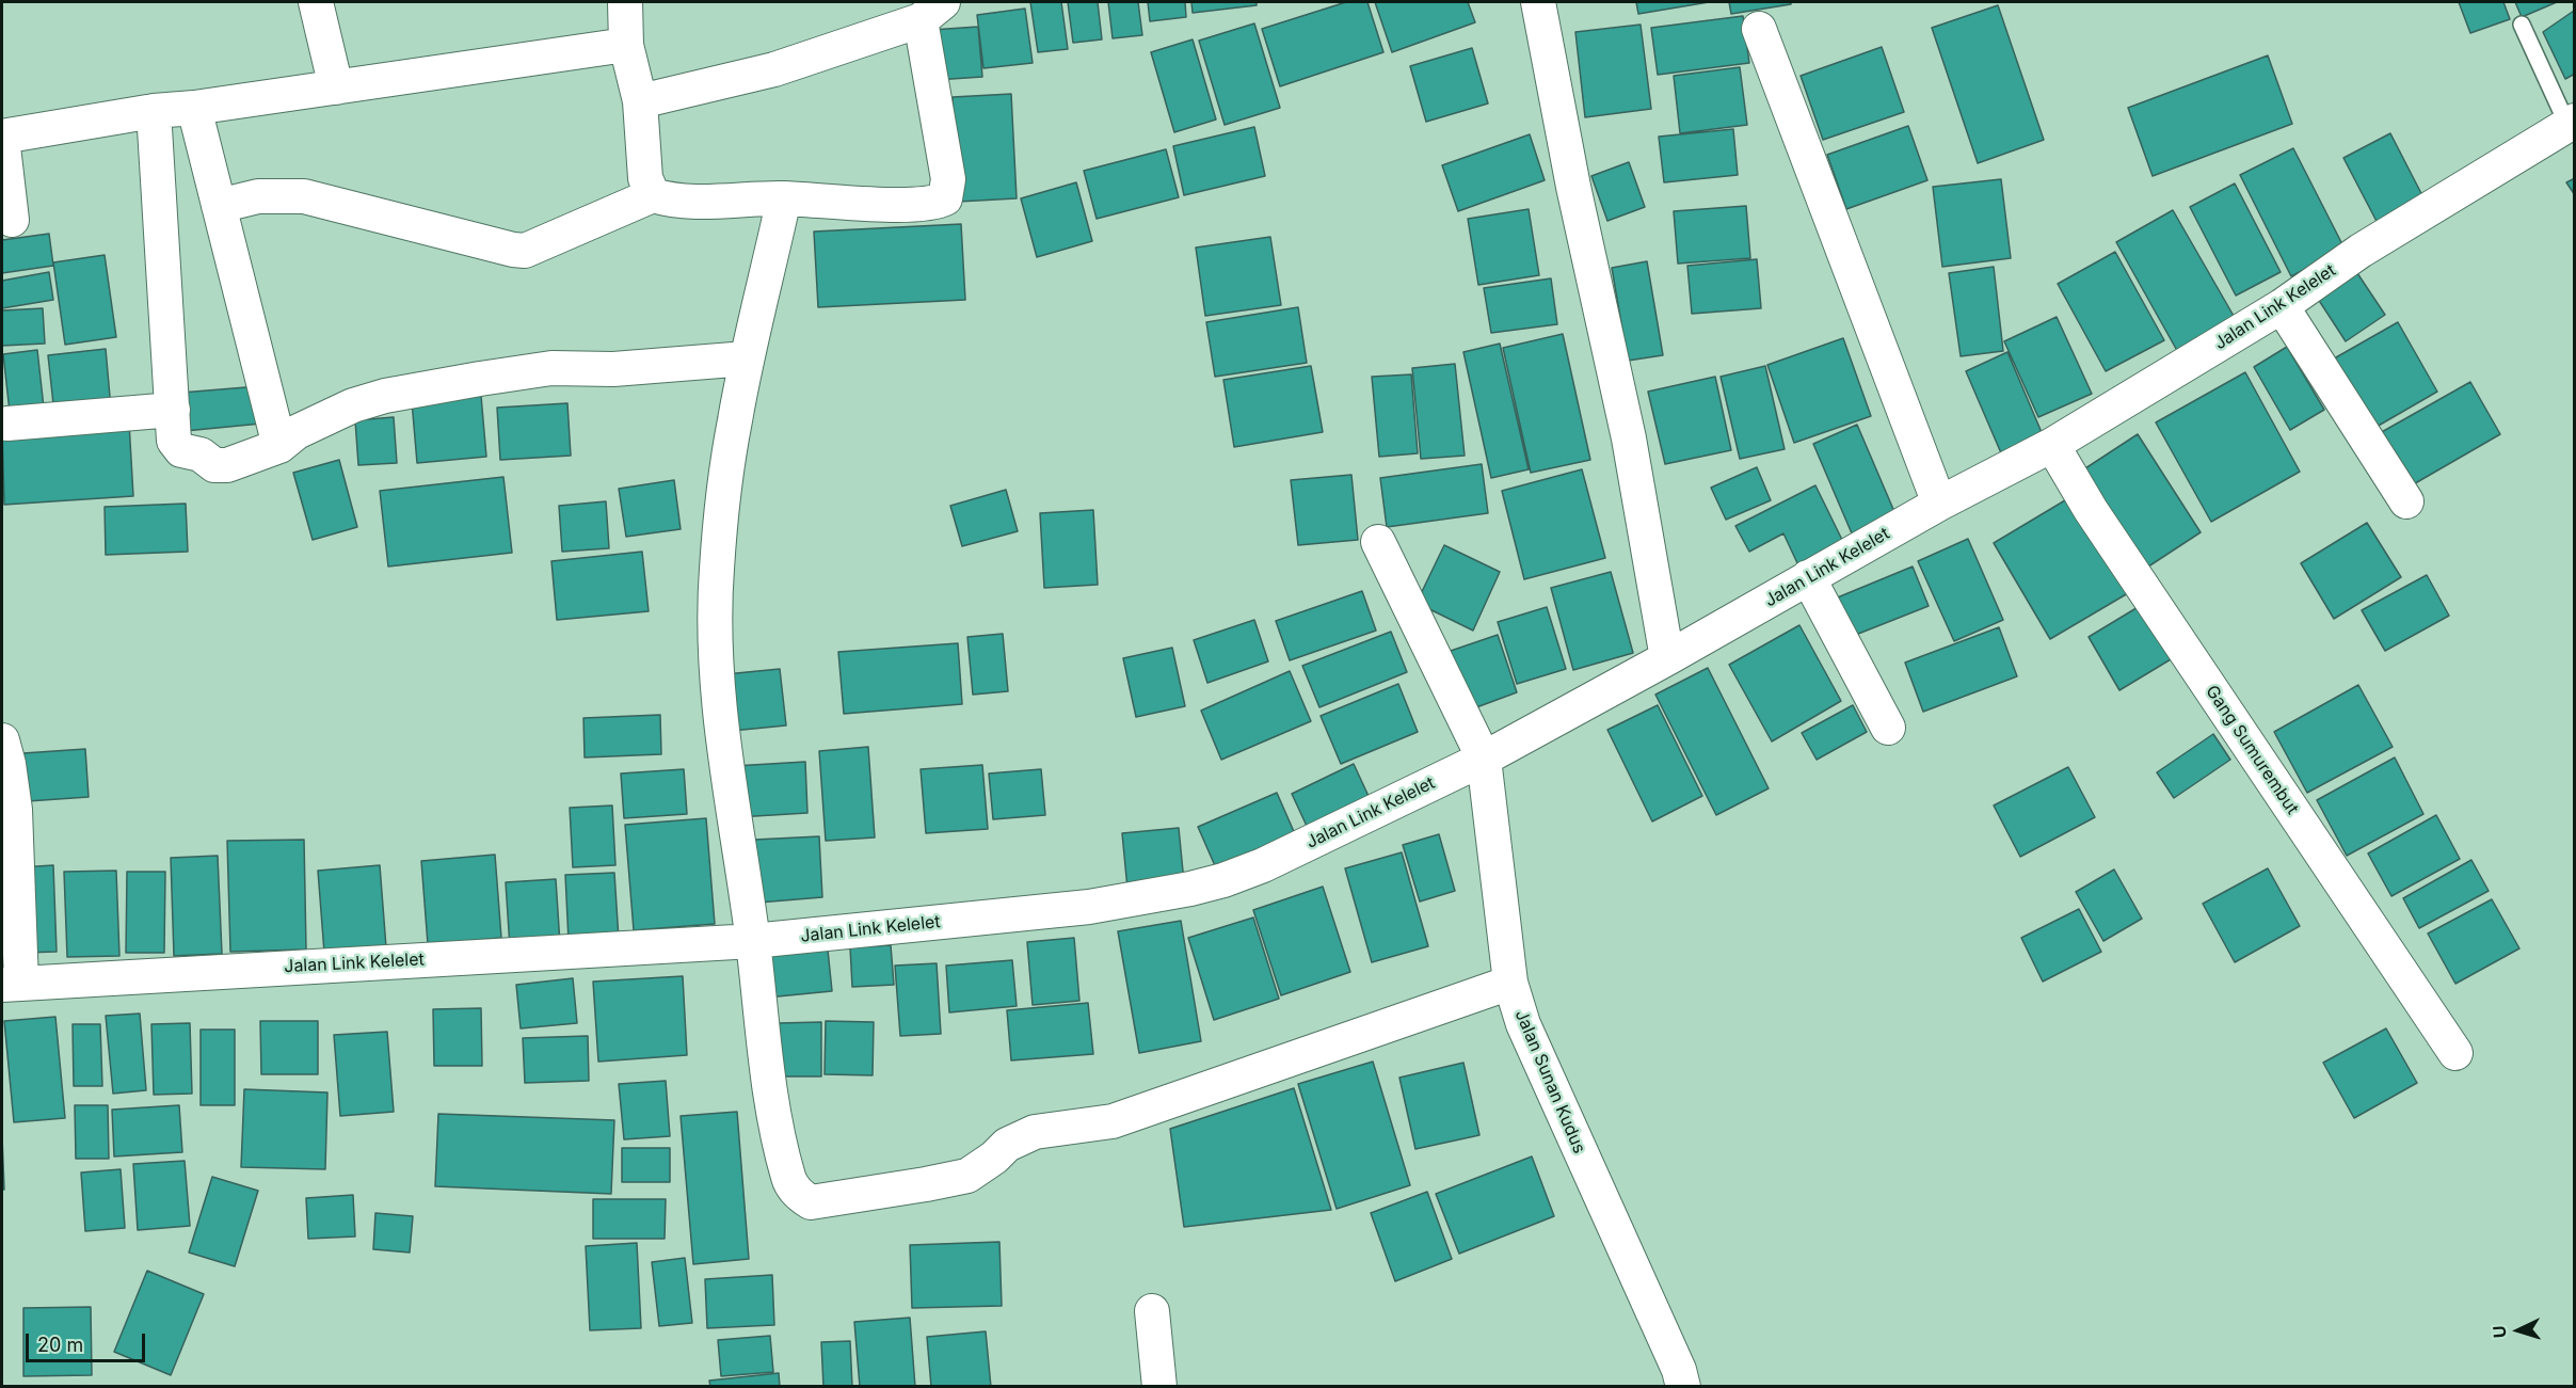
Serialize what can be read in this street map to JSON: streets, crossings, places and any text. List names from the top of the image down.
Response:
{
  "streets": {
    "street": ["Jalan Link Kelelet", "Gang Sumurembut", "Jalan Sunan Kudus"]
  },
  "crossings": [
    ["Jalan Link Kelelet", "Gang Sumurembut"],
    ["Jalan Link Kelelet", "Jalan Sunan Kudus"]
  ],
  "scale_bar": "20 m",
  "north": "left"
}
